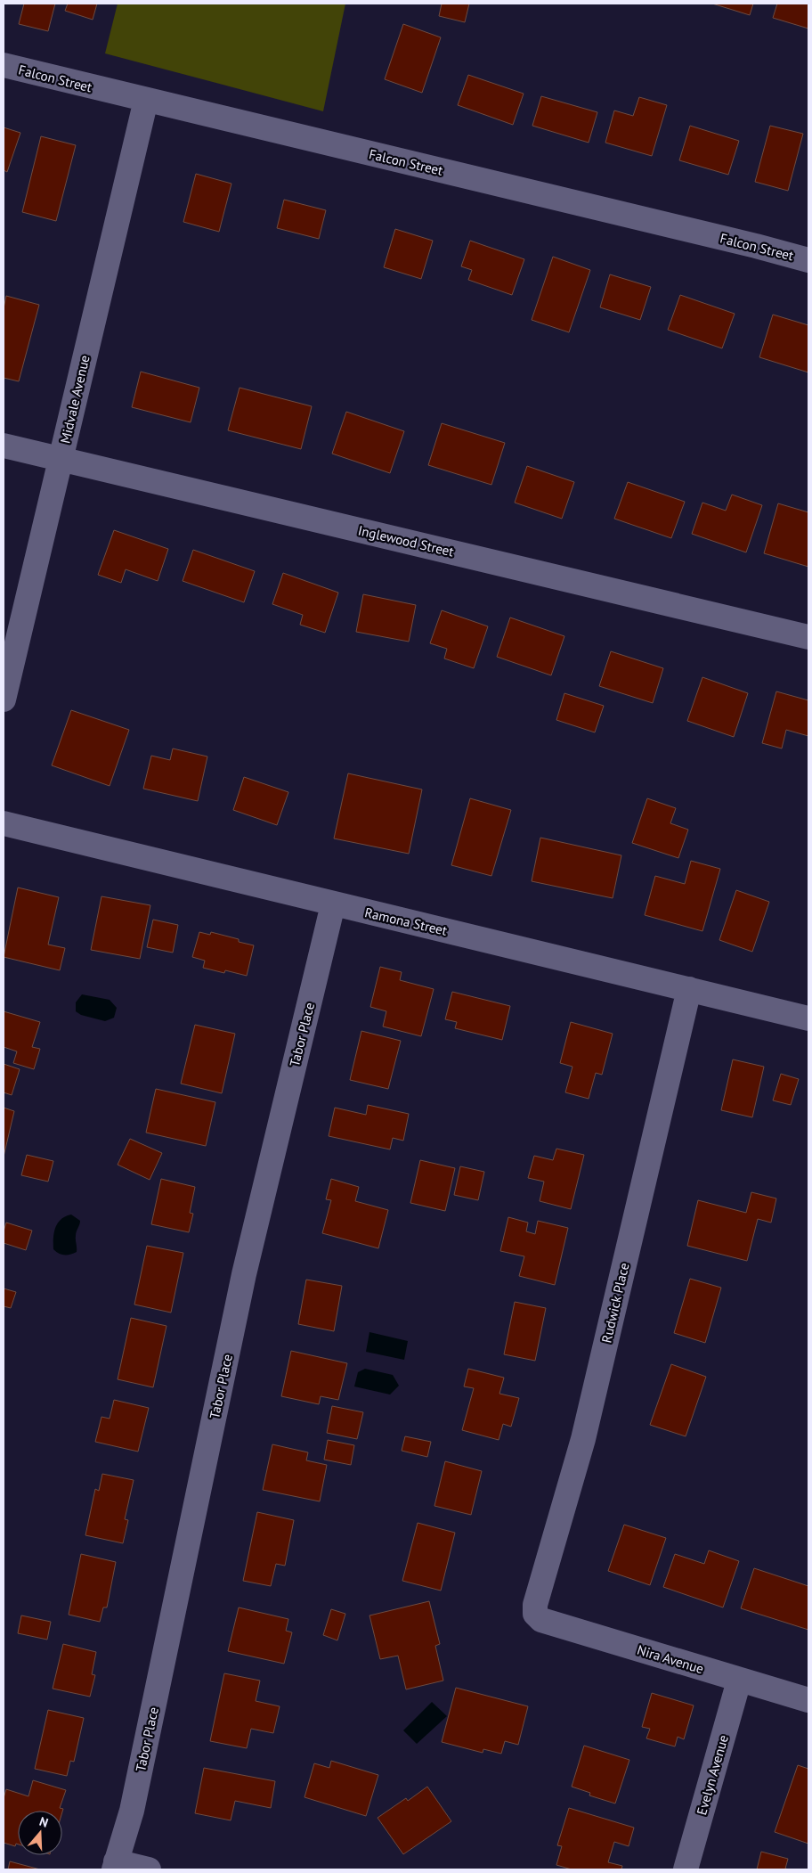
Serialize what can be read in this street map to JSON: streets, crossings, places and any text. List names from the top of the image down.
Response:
{
  "streets": {
    "street": [
      "Falcon Street",
      "Midvale Avenue",
      "Inglewood Street",
      "Ramona Street",
      "Tabor Place",
      "Rudwick Place",
      "Nira Avenue",
      "Evelyn Avenue"
    ]
  },
  "crossings": [
    ["Falcon Street", "Midvale Avenue"],
    ["Midvale Avenue", "Inglewood Street"],
    ["Ramona Street", "Tabor Place"],
    ["Ramona Street", "Rudwick Place"],
    ["Rudwick Place", "Nira Avenue"],
    ["Nira Avenue", "Evelyn Avenue"]
  ],
  "north": "top"
}
